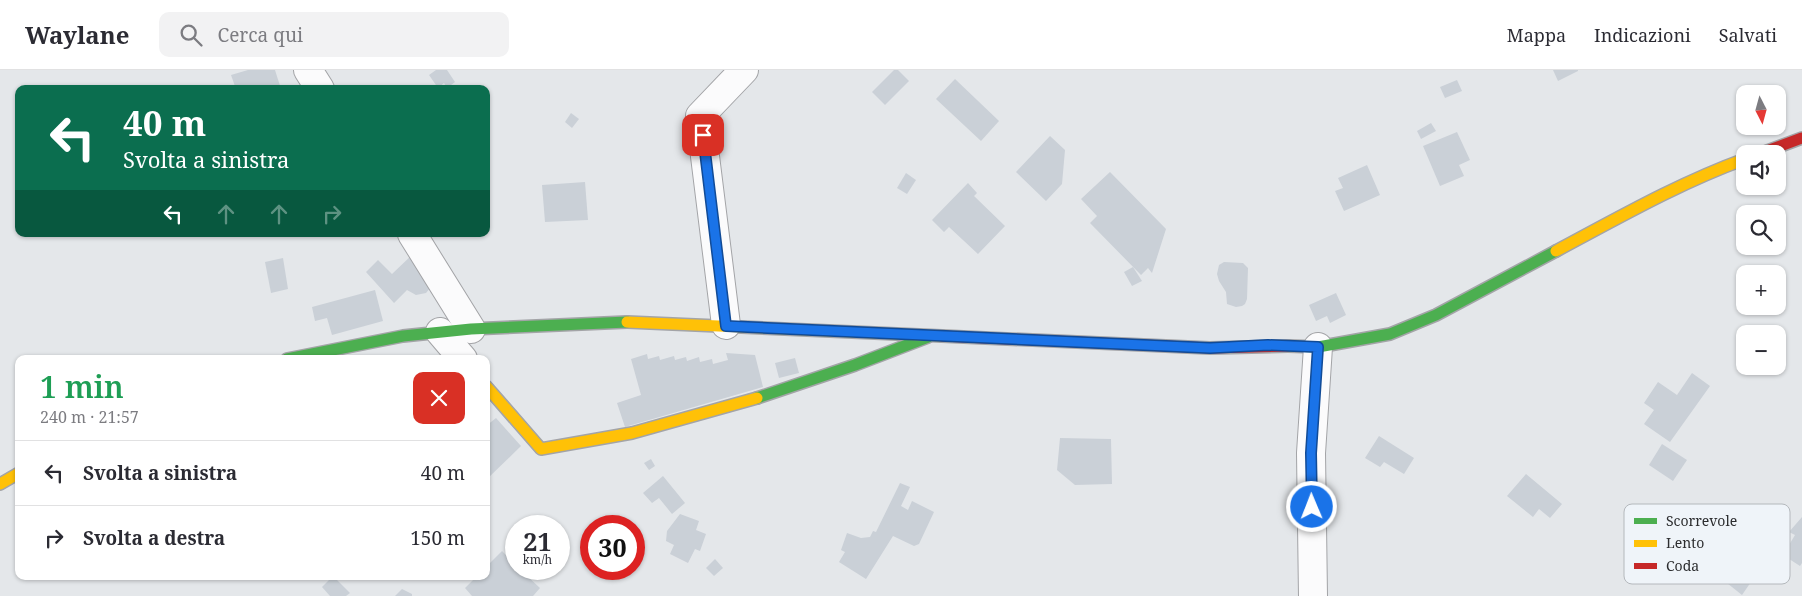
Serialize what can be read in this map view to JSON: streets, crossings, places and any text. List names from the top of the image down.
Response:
{
  "legend": ["Scorrevole", "Lento", "Coda"],
  "north": "bottom",
  "page": {
    "header": "Waylane",
    "search": "Cerca qui",
    "nav": ["Mappa", "Indicazioni", "Salvati"],
    "map_buttons": ["+", "−"],
    "turn": ["40 m", "Svolta a sinistra"],
    "heading": ["1 min", "240 m · 21:57"],
    "list": [
      {
        "name": "Svolta a sinistra",
        "value": "40 m"
      },
      {
        "name": "Svolta a destra",
        "value": "150 m"
      }
    ],
    "speed": "21 km/h",
    "limit": "30"
  }
}
